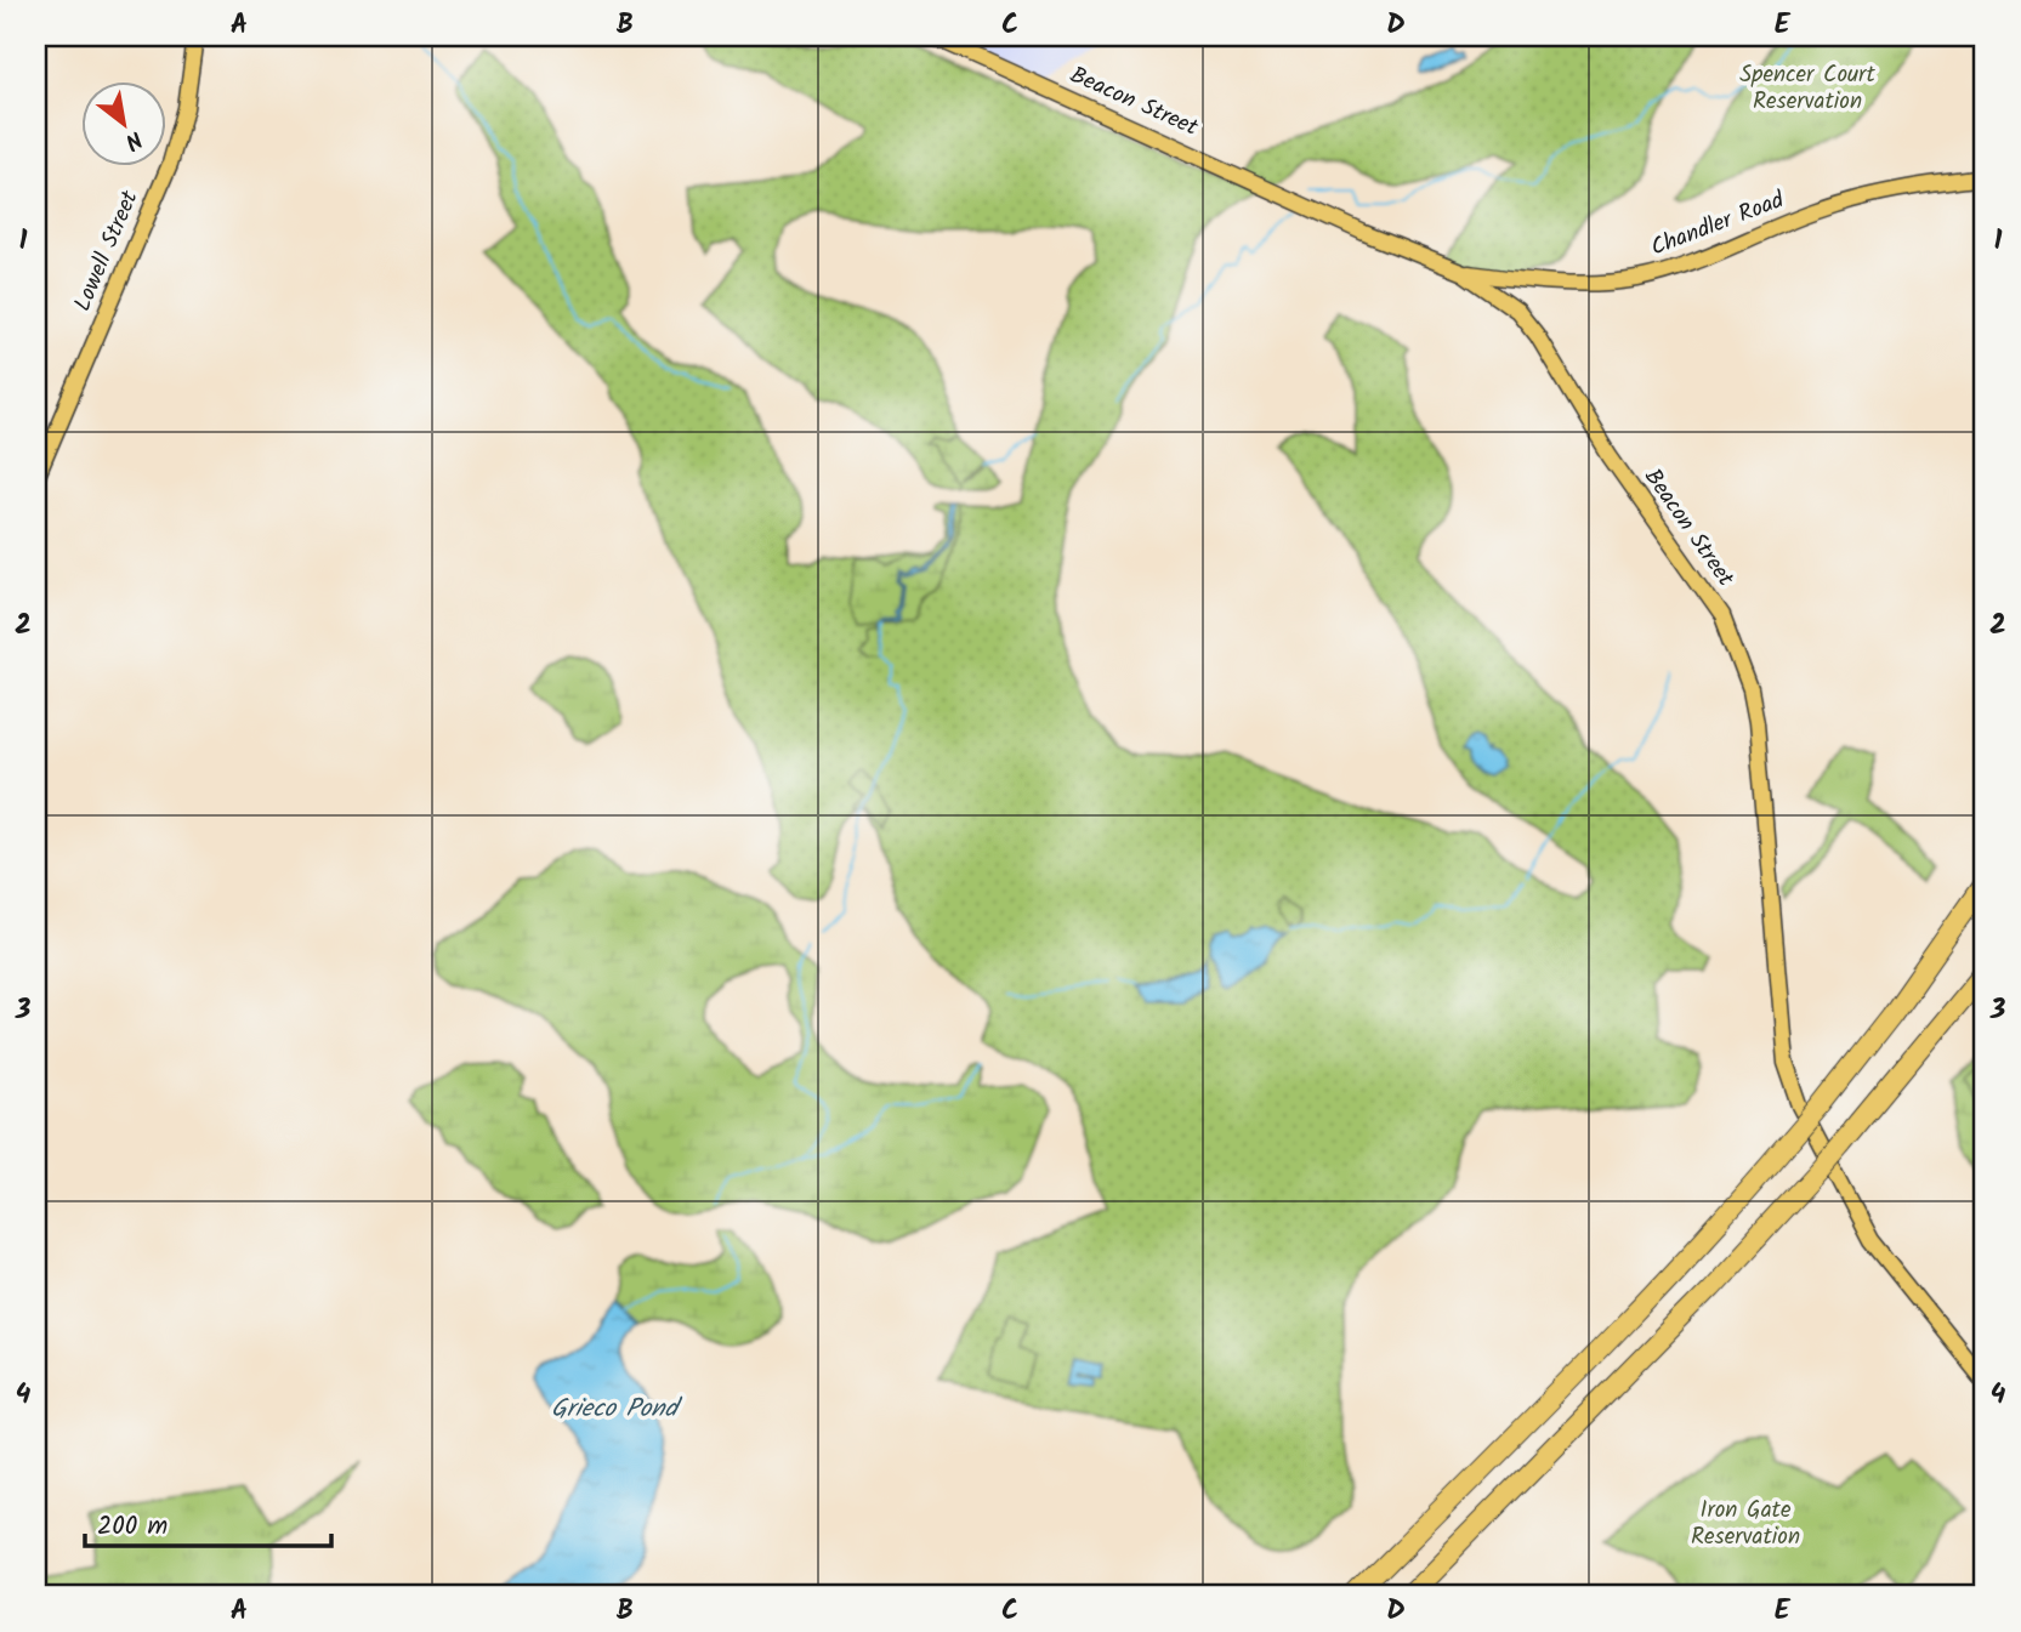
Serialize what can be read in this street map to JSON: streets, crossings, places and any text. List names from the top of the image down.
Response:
{
  "streets": {
    "main road": ["Beacon Street", "Chandler Road", "Lowell Street"]
  },
  "crossings": [
    ["Beacon Street", "Chandler Road"]
  ],
  "water": ["Grieco Pond"],
  "parks": ["Spencer Court Reservation", "Iron Gate Reservation"],
  "scale_bar": "200 m",
  "north": "bottom right",
  "grid": {
    "columns": [
      "A",
      "B",
      "C",
      "D",
      "E"
    ],
    "rows": [
      "1",
      "2",
      "3",
      "4"
    ]
  }
}
